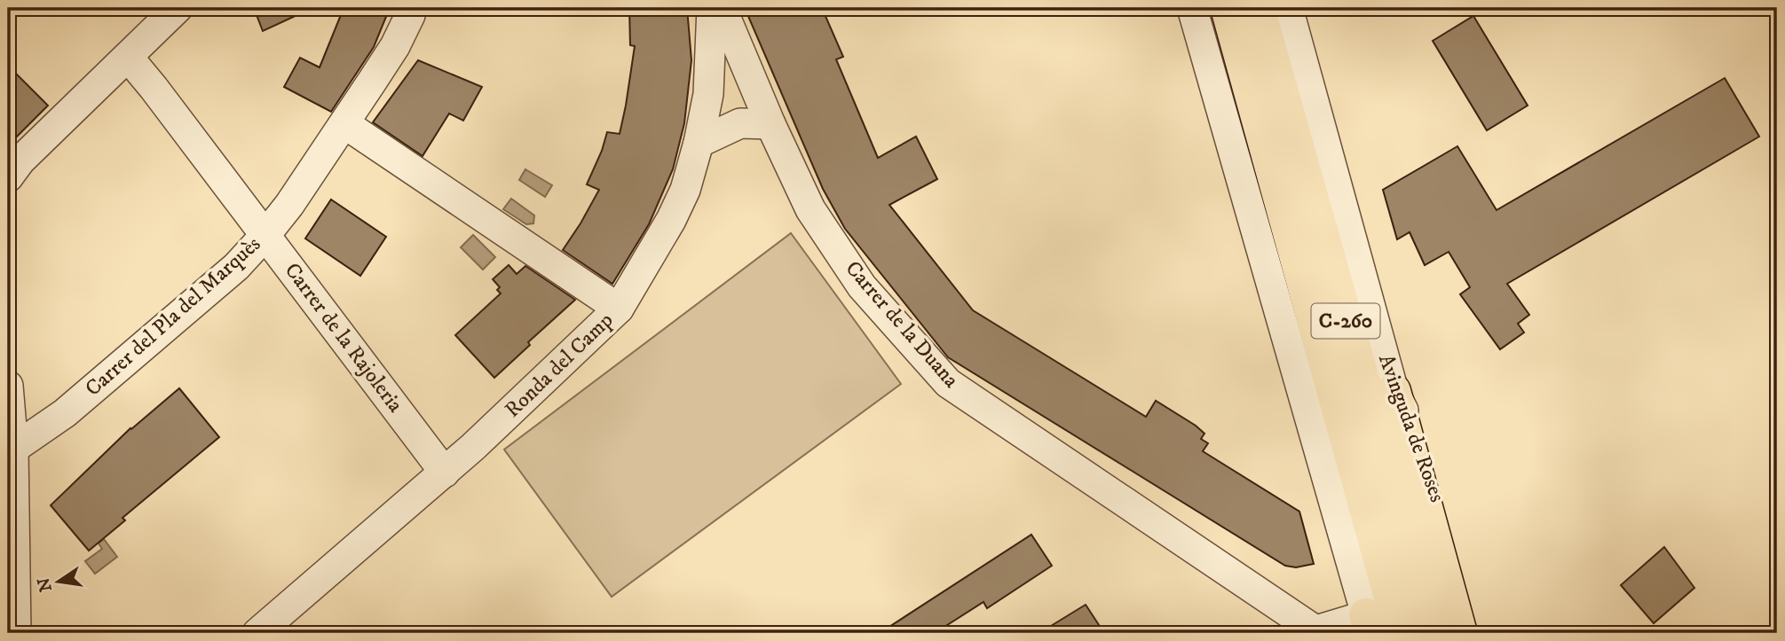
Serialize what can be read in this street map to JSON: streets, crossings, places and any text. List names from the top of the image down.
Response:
{
  "streets": {
    "highway": ["C-260"],
    "street": [
      "Carrer del Pla del Marquès",
      "Carrer de la Duana",
      "Carrer de la Rajoleria",
      "Ronda del Camp",
      "Avinguda de Roses"
    ]
  },
  "crossings": [
    ["Carrer del Pla del Marquès", "Carrer de la Rajoleria"],
    ["Carrer de la Rajoleria", "Ronda del Camp"]
  ],
  "north": "left"
}
